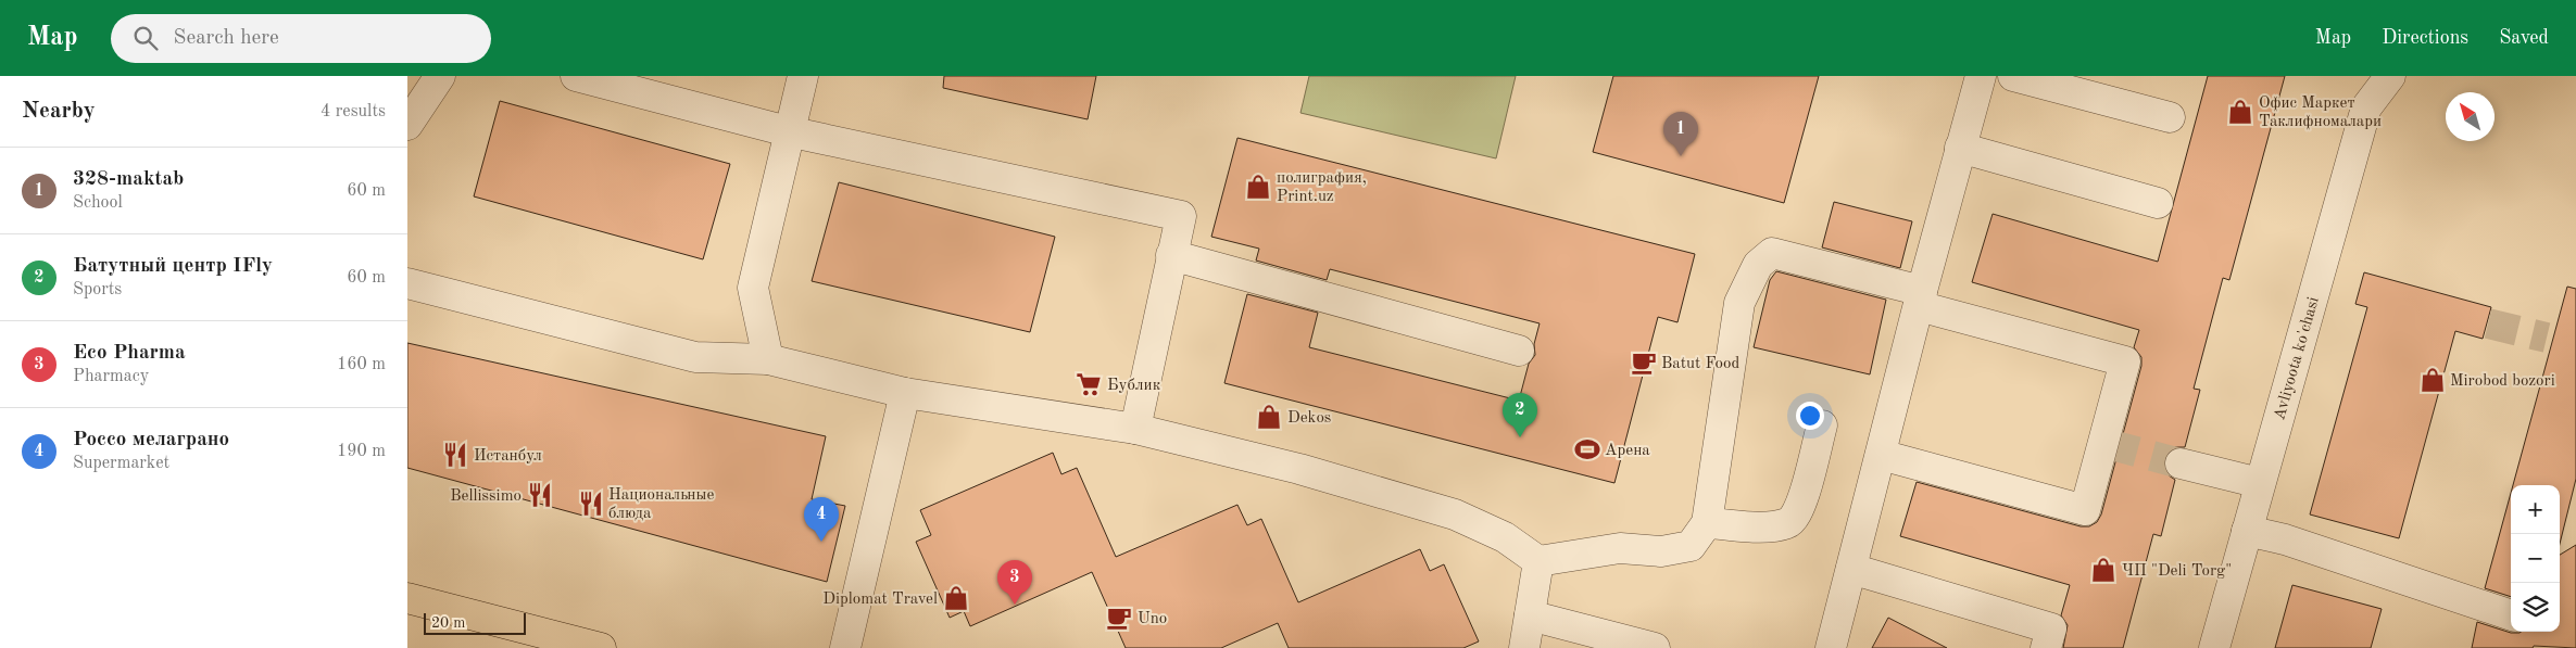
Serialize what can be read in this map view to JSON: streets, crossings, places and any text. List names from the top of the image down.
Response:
{
  "streets": {
    "street": ["Avliyoota ko'chasi"]
  },
  "places": {
    "shop": [
      "Офис Маркет Таклифномалари",
      "полиграфия, Print.uz",
      "Mirobod bozori",
      "Dekos",
      "ЧП \"Deli Torg\"",
      "Diplomat Travel"
    ],
    "cafe": ["Batut Food", "Uno"],
    "supermarket": ["Бублик"],
    "sports": ["Арена"],
    "restaurant": ["Истанбул", "Bellissimo", "Национальные блюда"]
  },
  "scale_bar": "20 m",
  "north": "top left",
  "page": {
    "header": "Map",
    "search": "Search here",
    "nav": ["Map", "Directions", "Saved"],
    "heading": ["Nearby", "4 results"],
    "pins": [
      "1",
      "2",
      "4",
      "3"
    ],
    "list": [
      {
        "mark": "1",
        "name": "328-maktab",
        "note": "School",
        "value": "60 m"
      },
      {
        "mark": "2",
        "name": "Батутный центр IFly",
        "note": "Sports",
        "value": "60 m"
      },
      {
        "mark": "3",
        "name": "Eco Pharma",
        "note": "Pharmacy",
        "value": "160 m"
      },
      {
        "mark": "4",
        "name": "Россо мелаграно",
        "note": "Supermarket",
        "value": "190 m"
      }
    ],
    "map_buttons": ["+", "−"],
    "scale": "20 m"
  }
}
